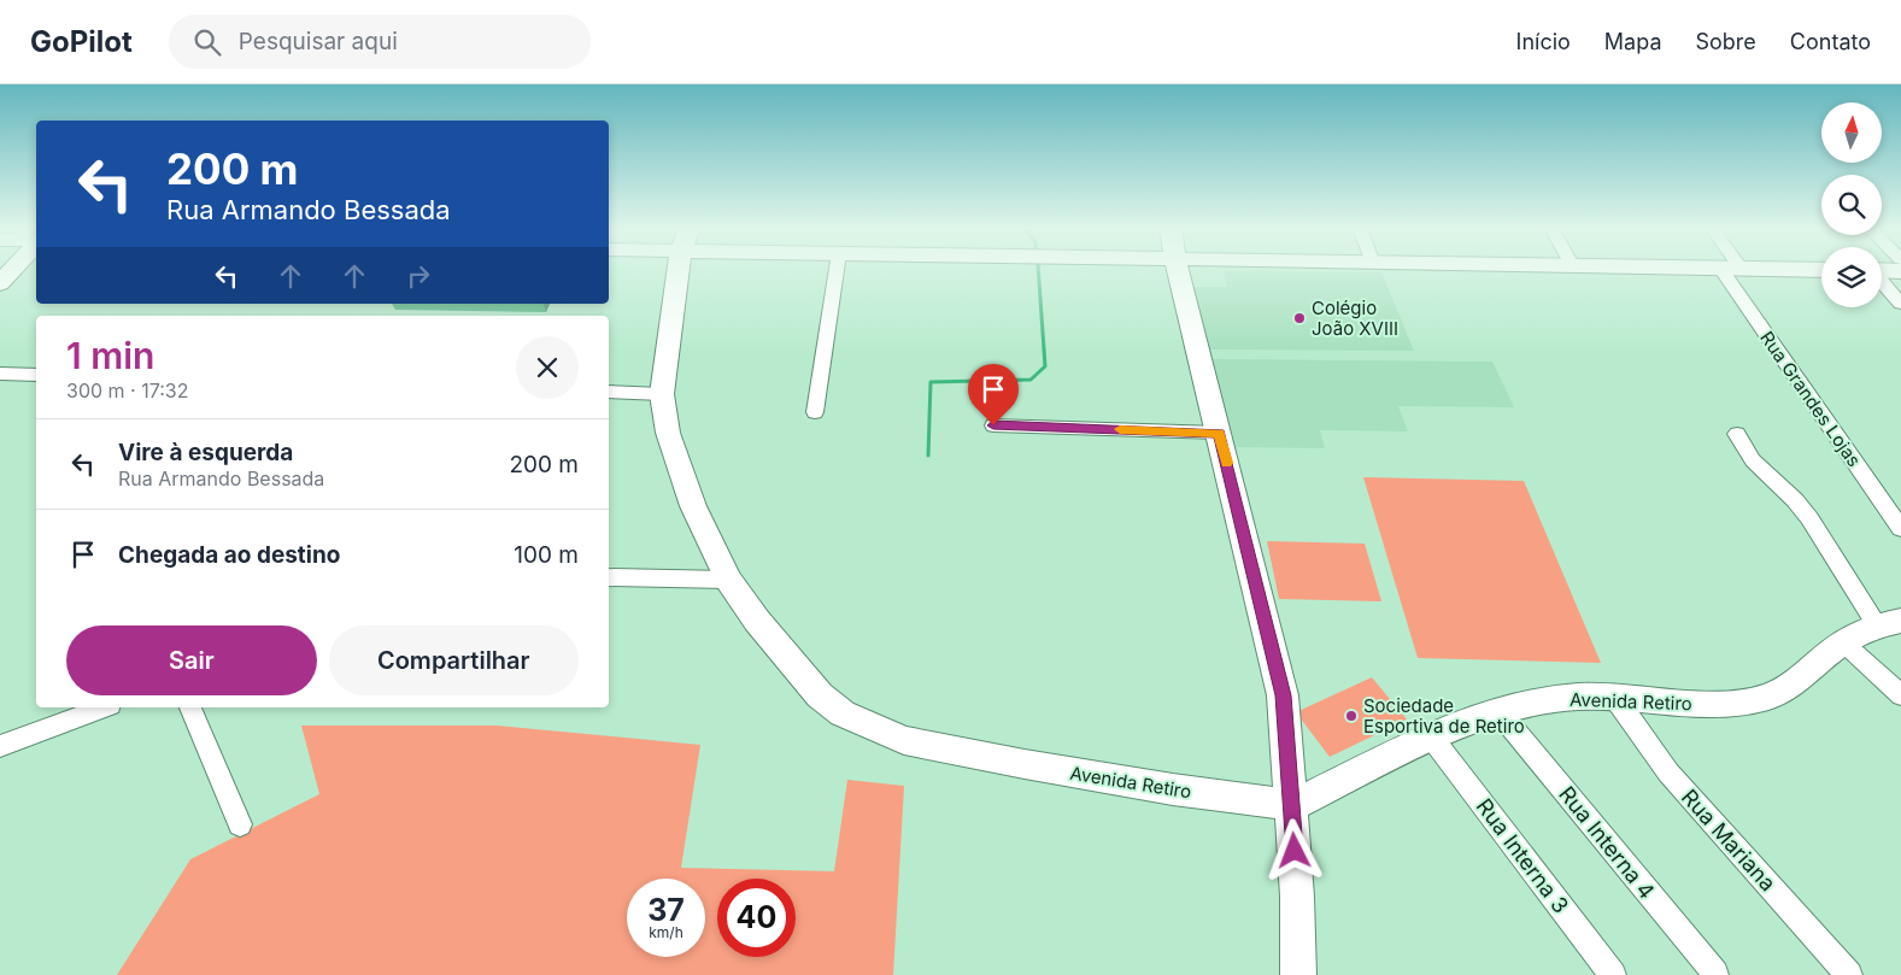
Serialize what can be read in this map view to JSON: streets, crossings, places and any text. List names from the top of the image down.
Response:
{
  "streets": {
    "street": [
      "Rua Grandes Lojas",
      "Avenida Retiro",
      "Rua Mariana",
      "Rua Interna 4",
      "Rua Interna 3"
    ]
  },
  "crossings": [
    ["Avenida Retiro", "Rua Mariana"],
    ["Avenida Retiro", "Rua Interna 4"],
    ["Avenida Retiro", "Rua Interna 3"]
  ],
  "places": ["Colégio João XVIII", "Sociedade Esportiva de Retiro"],
  "north": "top",
  "page": {
    "header": "GoPilot",
    "search": "Pesquisar aqui",
    "nav": [
      "Início",
      "Mapa",
      "Sobre",
      "Contato"
    ],
    "turn": ["200 m", "Rua Armando Bessada"],
    "heading": ["1 min", "300 m · 17:32"],
    "list": [
      {
        "name": "Vire à esquerda",
        "note": "Rua Armando Bessada",
        "value": "200 m"
      },
      {
        "name": "Chegada ao destino",
        "value": "100 m"
      }
    ],
    "buttons": ["Sair", "Compartilhar"],
    "speed": "37 km/h",
    "limit": "40"
  }
}
